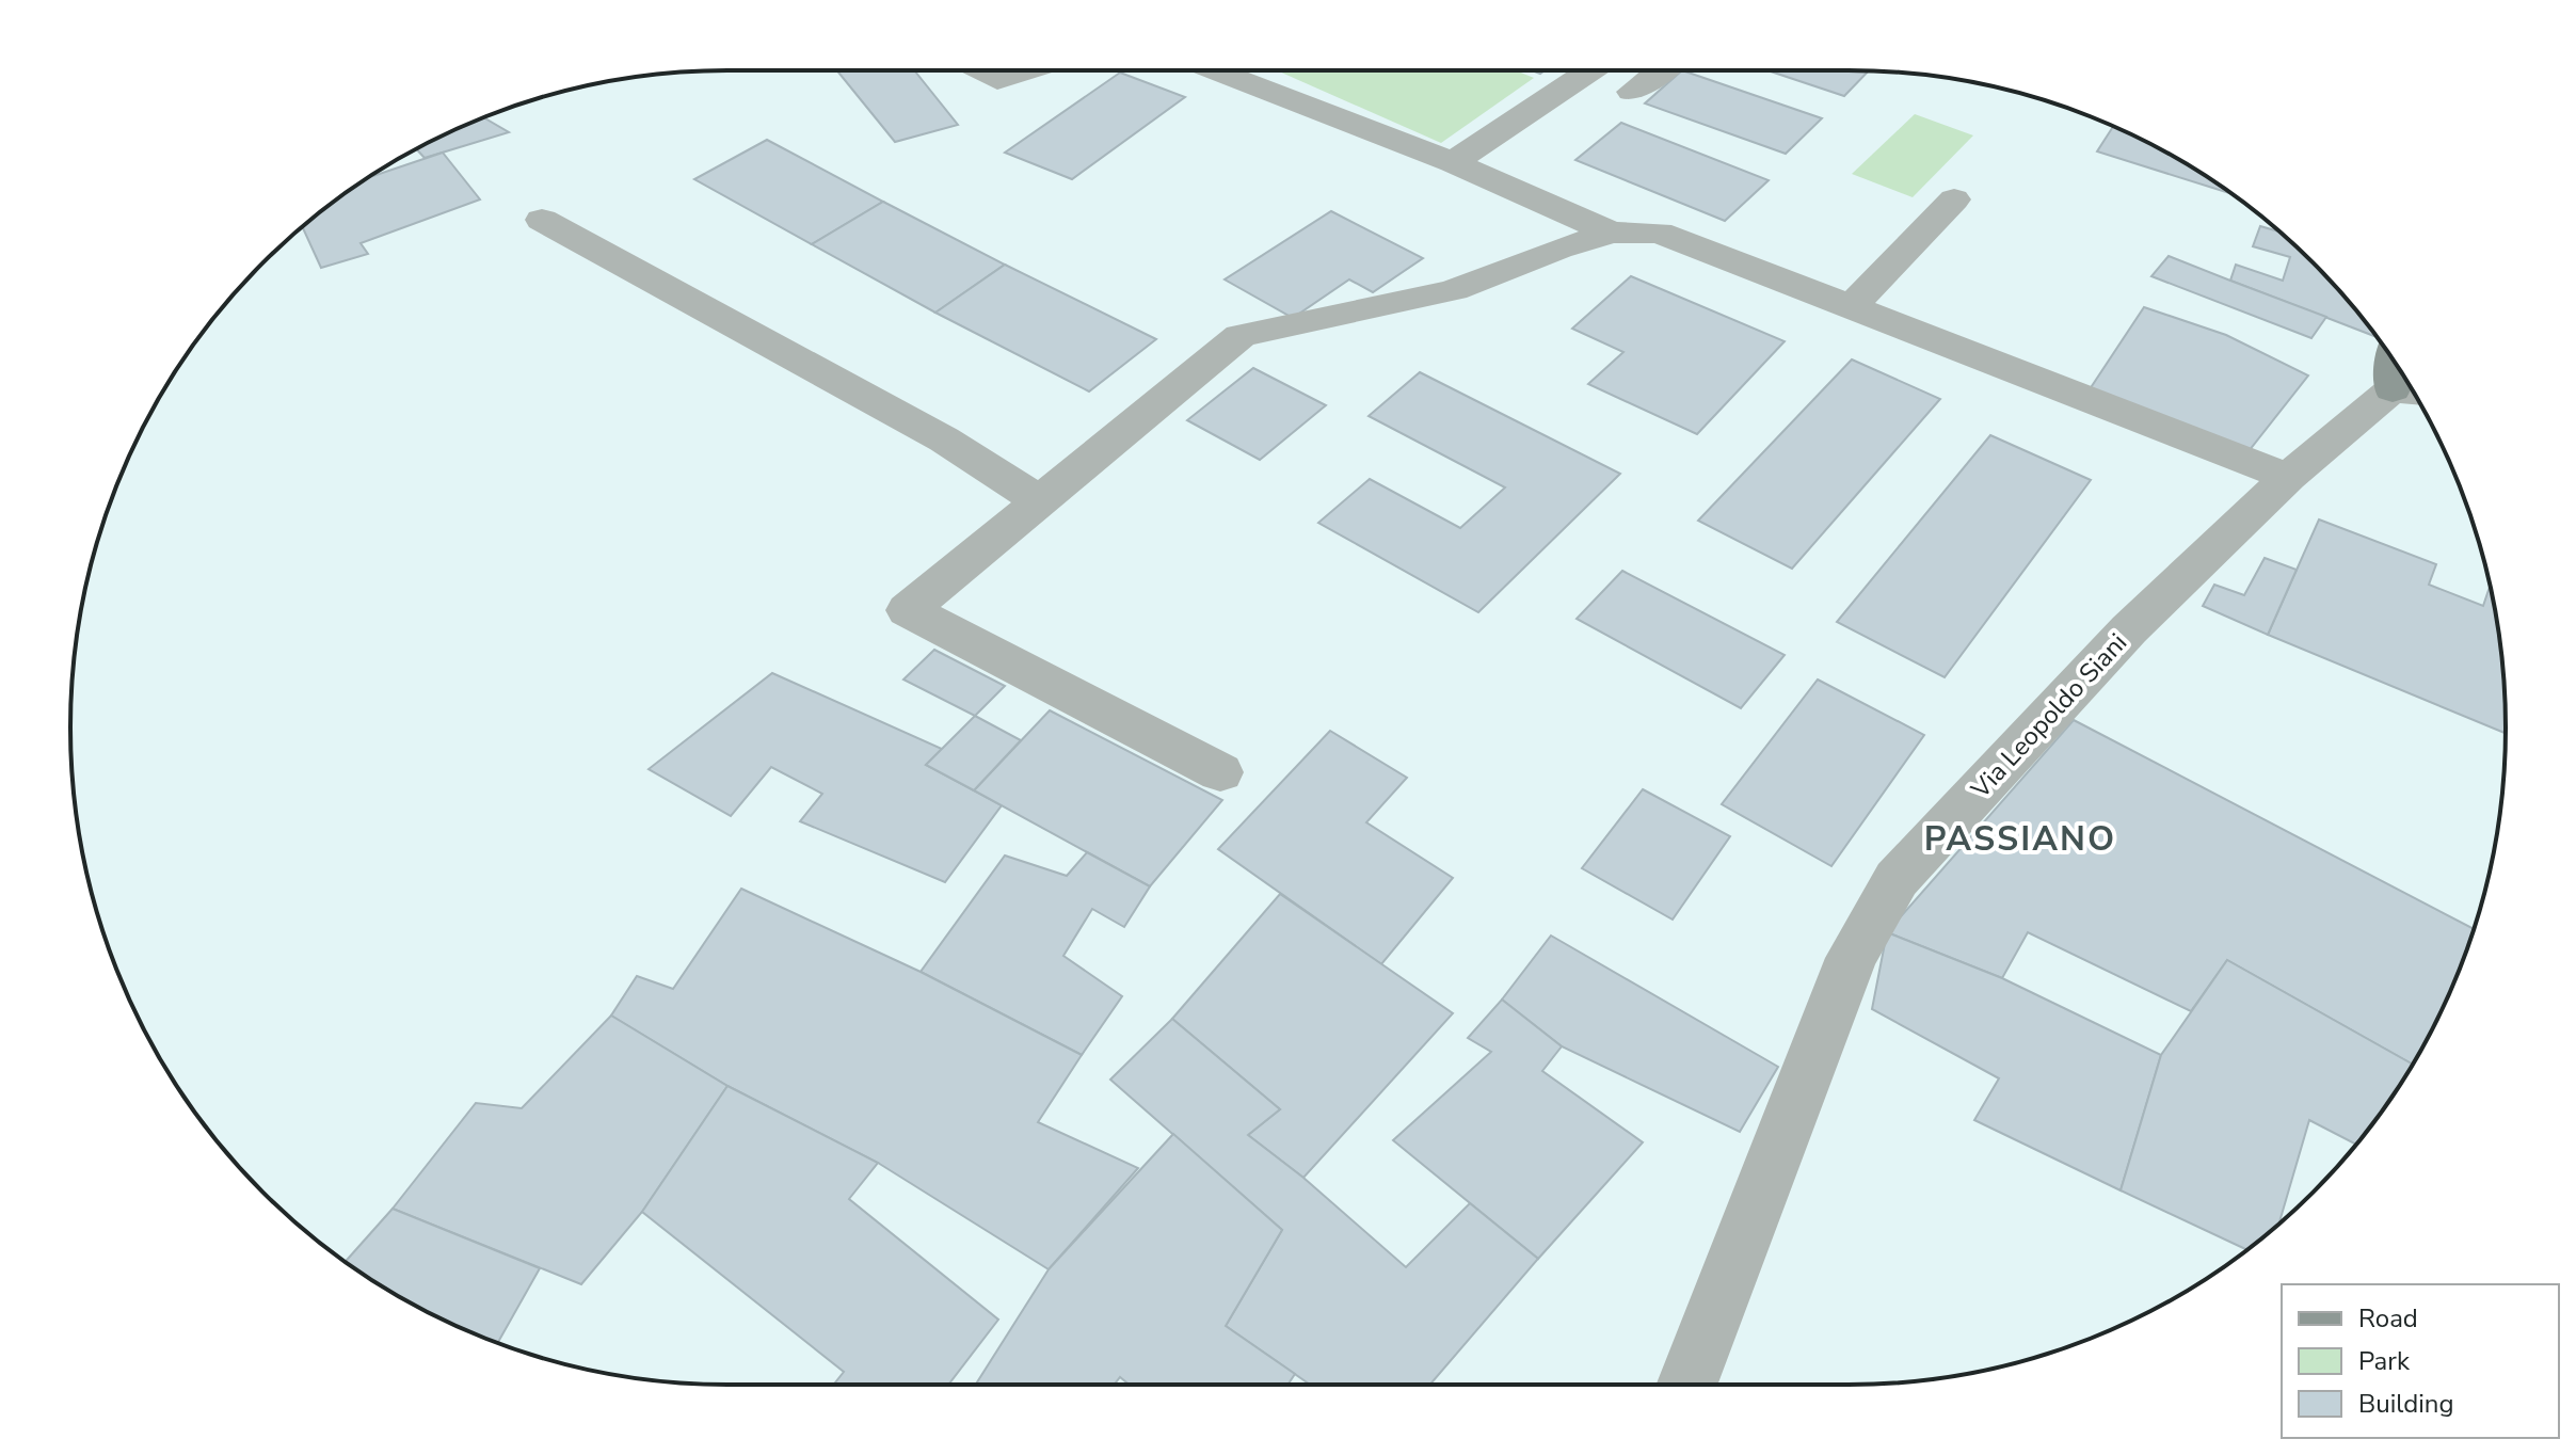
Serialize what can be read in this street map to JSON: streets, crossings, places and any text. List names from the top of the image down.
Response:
{
  "streets": {
    "street": ["Via Leopoldo Siani"]
  },
  "districts": ["PASSIANO"],
  "legend": ["Road", "Park", "Building"]
}
